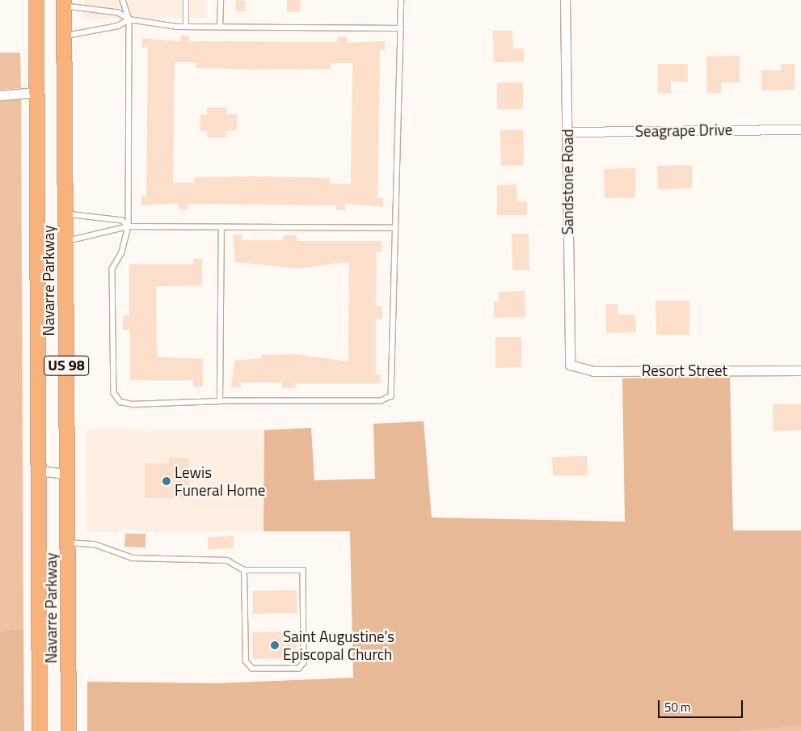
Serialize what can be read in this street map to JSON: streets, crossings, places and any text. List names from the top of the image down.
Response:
{
  "streets": {
    "highway": ["Navarre Parkway", "US 98"],
    "street": ["Seagrape Drive", "Sandstone Road", "Resort Street"]
  },
  "crossings": [
    ["Seagrape Drive", "Sandstone Road"],
    ["Sandstone Road", "Resort Street"]
  ],
  "places": ["Lewis Funeral Home", "Saint Augustine's Episcopal Church"],
  "scale_bar": "50 m"
}
